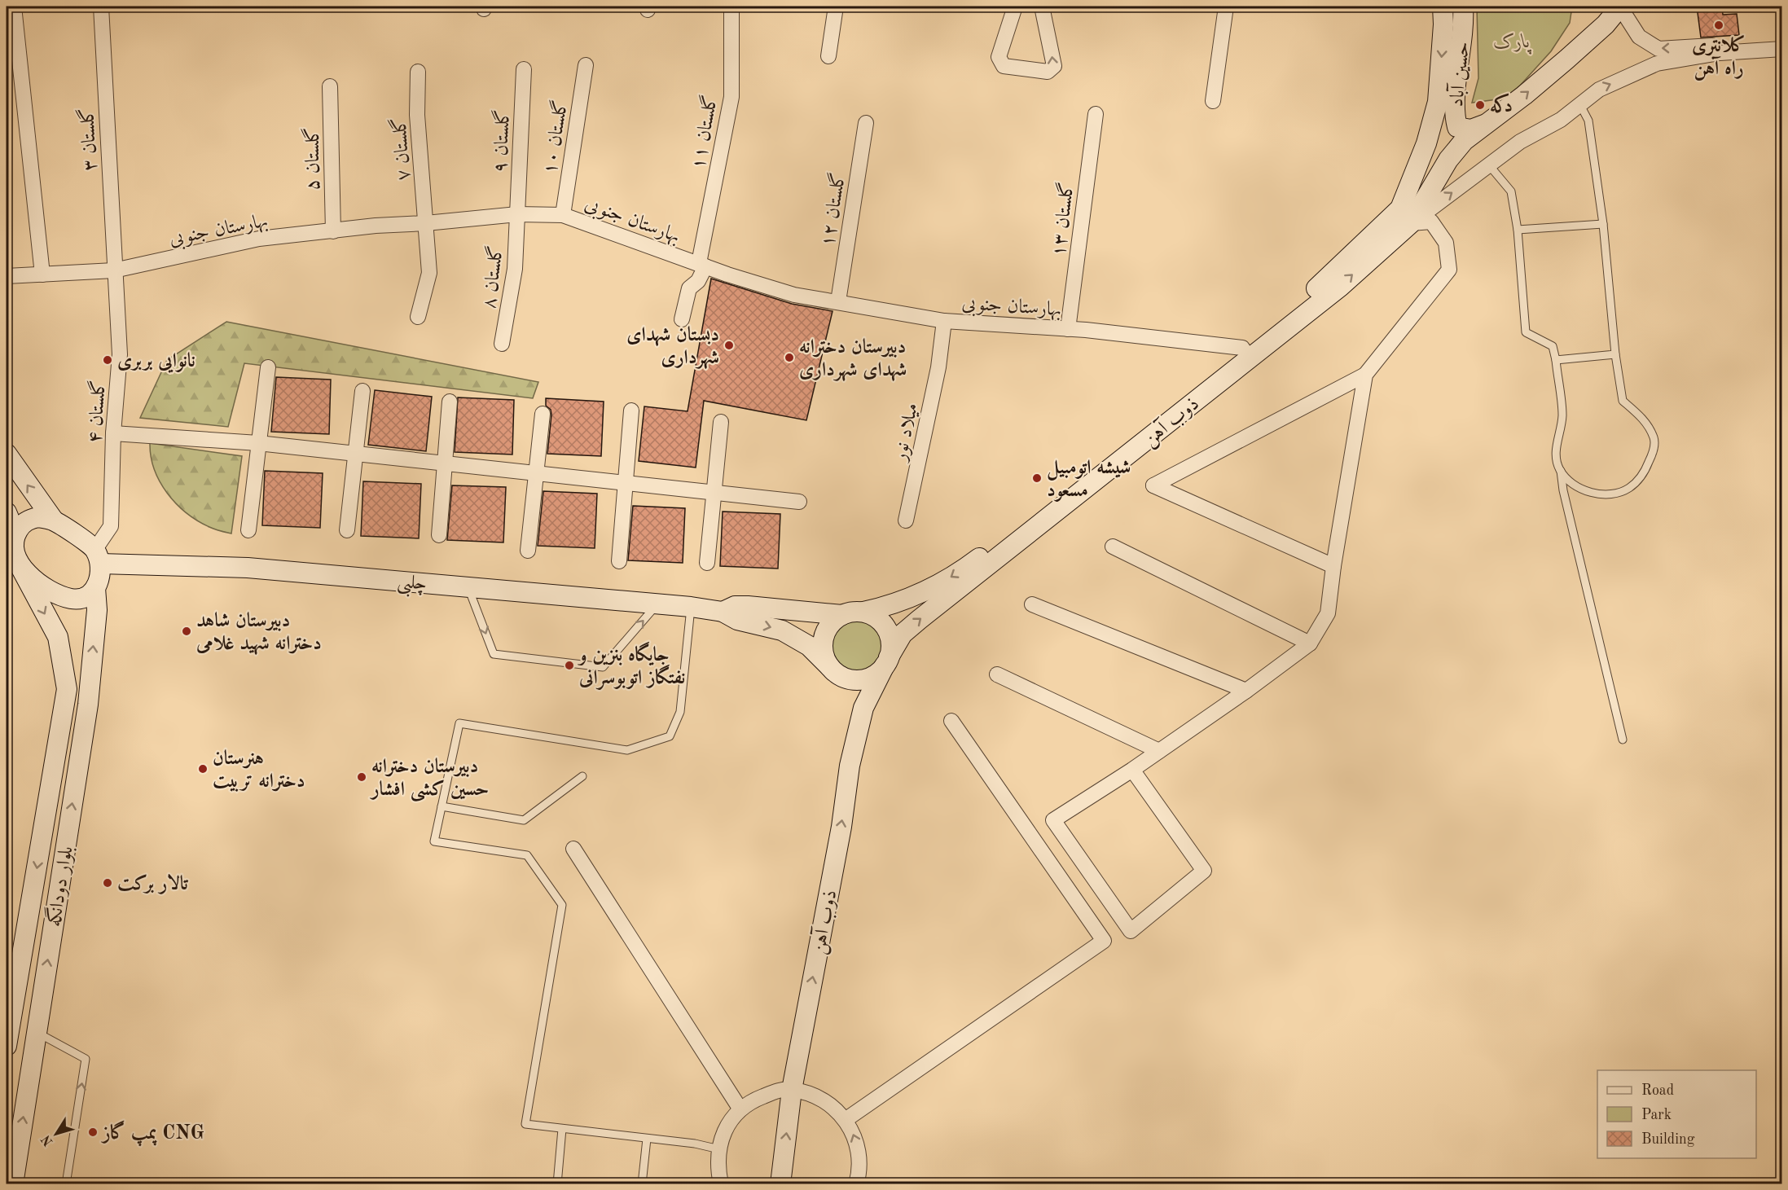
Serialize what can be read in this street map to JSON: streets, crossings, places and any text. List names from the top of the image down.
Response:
{
  "streets": {
    "main road": [
      "حسین آباد",
      "ذوب آهن",
      "چلبی",
      "بلوار دودانگه"
    ],
    "street": [
      "گلستان ۱۱",
      "گلستان ۱۰",
      "گلستان ۳",
      "گلستان ۹",
      "گلستان ۷",
      "گلستان ۵",
      "گلستان ۱۲",
      "بهارستان جنوبی",
      "گلستان ۱۳",
      "گلستان ۸",
      "گلستان ۴",
      "میلاد نور"
    ]
  },
  "crossings": [
    ["حسین آباد", "ذوب آهن"],
    ["گلستان ۱۱", "بهارستان جنوبی"],
    ["گلستان ۱۰", "بهارستان جنوبی"],
    ["گلستان ۳", "بهارستان جنوبی"],
    ["گلستان ۳", "گلستان ۴"],
    ["گلستان ۹", "بهارستان جنوبی"],
    ["گلستان ۹", "گلستان ۸"],
    ["گلستان ۷", "بهارستان جنوبی"],
    ["گلستان ۵", "بهارستان جنوبی"],
    ["گلستان ۱۲", "بهارستان جنوبی"],
    ["بهارستان جنوبی", "گلستان ۱۳"],
    ["بهارستان جنوبی", "گلستان ۸"],
    ["بهارستان جنوبی", "گلستان ۴"],
    ["بهارستان جنوبی", "ذوب آهن"],
    ["بهارستان جنوبی", "میلاد نور"],
    ["گلستان ۴", "چلبی"],
    ["گلستان ۴", "بلوار دودانگه"],
    ["چلبی", "بلوار دودانگه"]
  ],
  "one_way": ["حسین آباد"],
  "parks": ["پارک"],
  "places": [
    "کلانتری راه آهن",
    "دکه",
    "دبستان شهدای شهرداری",
    "دبیرستان دخترانه شهدای شهرداری",
    "نانوایی بربری",
    "شیشه اتومبیل مسعود",
    "دبیرستان شاهد دخترانه شهید غلامی",
    "جایگاه بنزین و نفتگاز اتوبوسرانی",
    "هنرستان دخترانه تربیت",
    "دبیرستان دخترانه حسین کشی افشار",
    "تالار برکت",
    "پمپ گاز CNG"
  ],
  "legend": ["Road", "Park", "Building"],
  "north": "bottom left"
}
